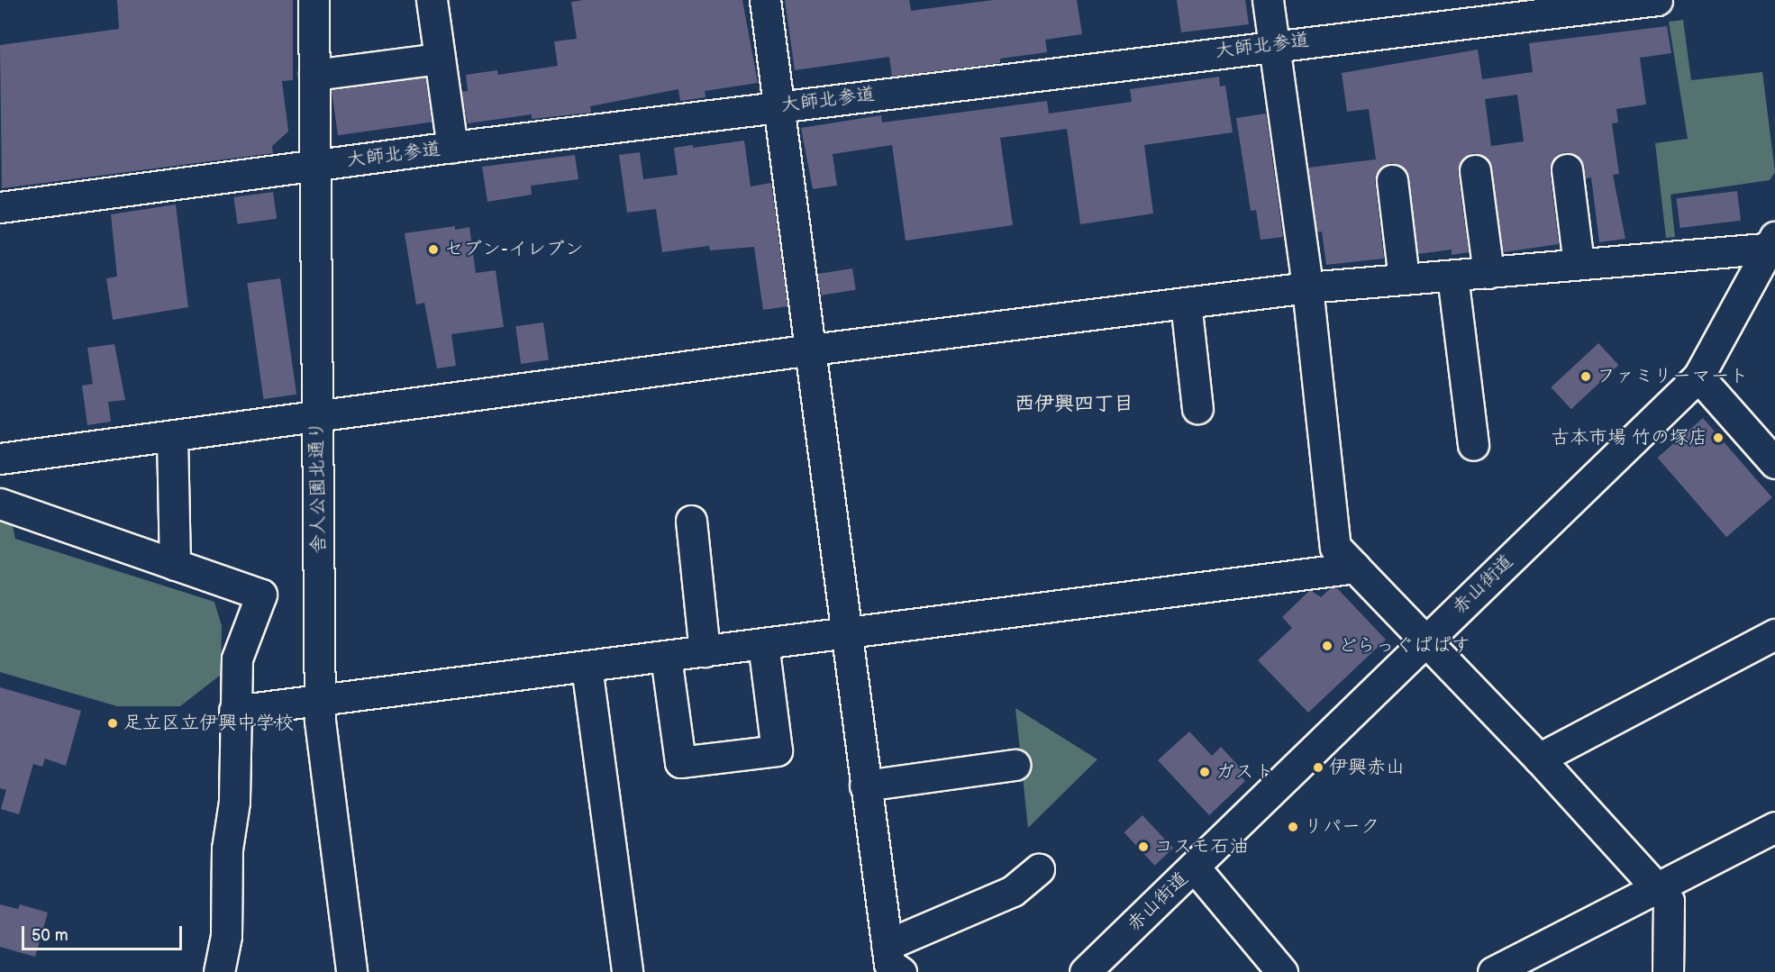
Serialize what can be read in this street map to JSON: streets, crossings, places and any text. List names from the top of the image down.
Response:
{
  "streets": {
    "street": ["大師北参道", "舎人公園北通り", "赤山街道"]
  },
  "crossings": [
    ["大師北参道", "舎人公園北通り"]
  ],
  "districts": ["西伊興四丁目"],
  "places": [
    "セブン-イレブン",
    "ファミリーマート",
    "古本市場 竹の塚店",
    "どらっぐぱぱす",
    "足立区立伊興中学校",
    "伊興赤山",
    "ガスト",
    "リパーク",
    "コスモ石油"
  ],
  "scale_bar": "50 m"
}
